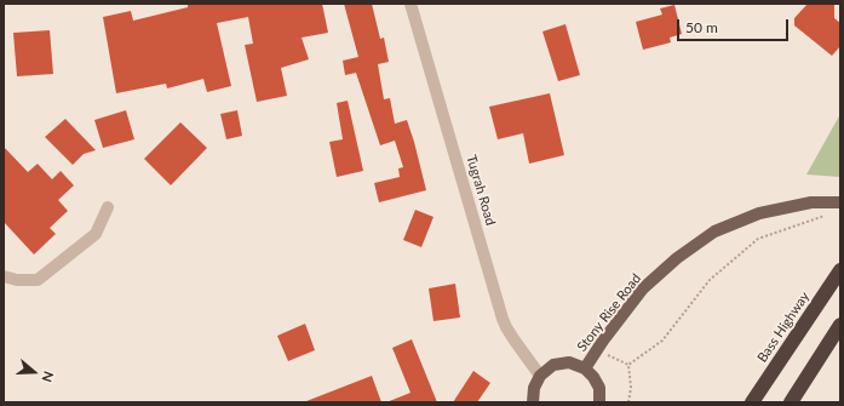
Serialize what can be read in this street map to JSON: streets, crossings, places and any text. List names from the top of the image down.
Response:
{
  "streets": {
    "highway": ["Bass Highway"],
    "main road": ["Stony Rise Road"],
    "street": ["Tugrah Road"]
  },
  "scale_bar": "50 m",
  "north": "right"
}
